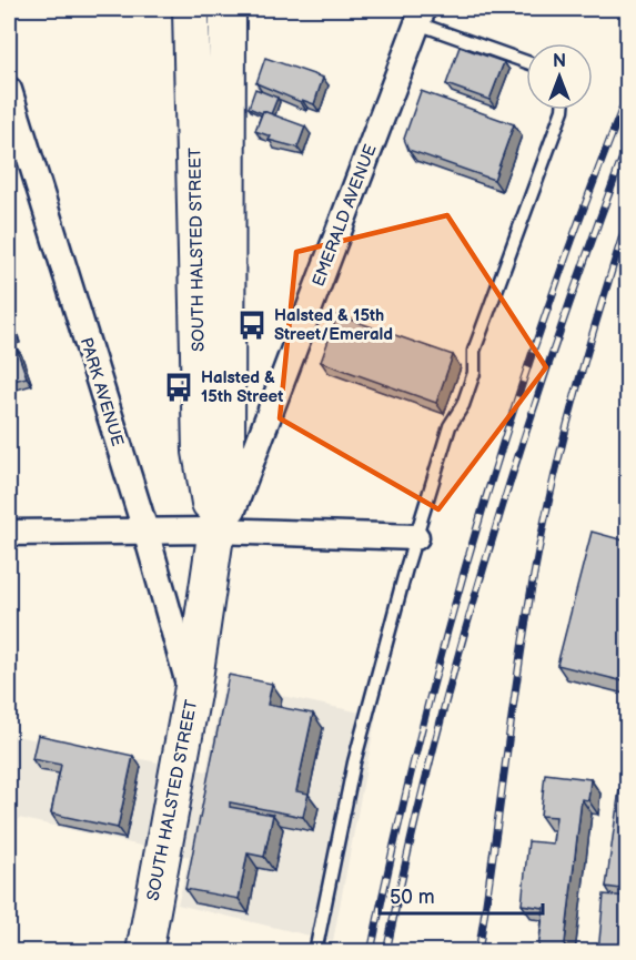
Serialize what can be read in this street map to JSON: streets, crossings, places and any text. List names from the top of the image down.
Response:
{
  "streets": {
    "street": ["EMERALD AVENUE", "SOUTH HALSTED STREET", "PARK AVENUE"]
  },
  "crossings": [
    ["EMERALD AVENUE", "SOUTH HALSTED STREET"],
    ["SOUTH HALSTED STREET", "PARK AVENUE"]
  ],
  "places": {
    "bus stop": ["Halsted & 15th Street/Emerald", "Halsted & 15th Street"]
  },
  "scale_bar": "50 m",
  "north": "top"
}
